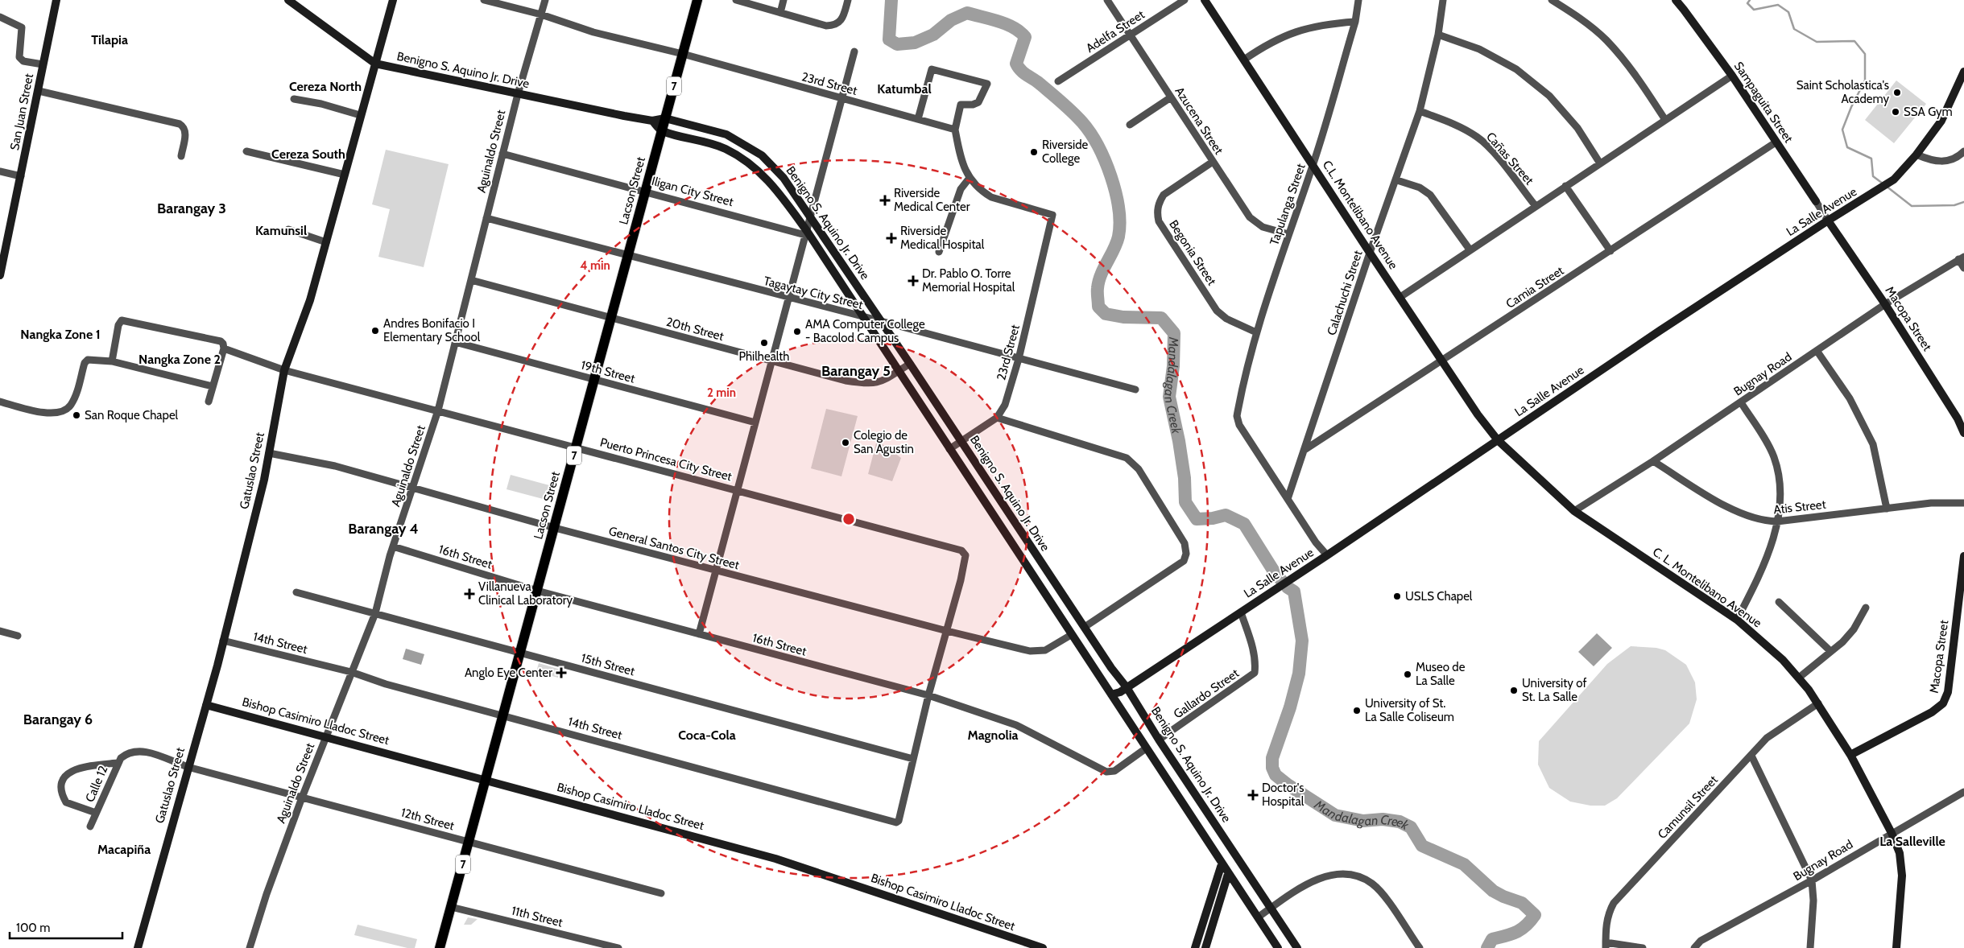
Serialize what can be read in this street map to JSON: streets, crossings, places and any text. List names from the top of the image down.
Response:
{
  "streets": {
    "main road": ["7", "Lacson Street"],
    "street": [
      "Adelfa Street",
      "Benigno S. Aquino Jr. Drive",
      "23rd Street",
      "Sampaguita Street",
      "San Juan Street",
      "Azucena Street",
      "Aguinaldo Street",
      "Cañas Street",
      "Iligan City Street",
      "Tapulanga Street",
      "La Salle Avenue",
      "C.L. Montelibano Avenue",
      "Begonia Street",
      "Camia Street",
      "Tagaytay City Street",
      "Calachuchi Street",
      "Macopa Street",
      "20th Street",
      "19th Street",
      "Bugnay Road",
      "Puerto Princesa City Street",
      "Gatuslao Street",
      "Atis Street",
      "General Santos City Street",
      "16th Street",
      "C. L. Montelibano Avenue",
      "14th Street",
      "15th Street",
      "Gallardo Street",
      "Bishop Casimiro Lladoc Street",
      "Calle 12",
      "Camunsil Street",
      "12th Street",
      "11th Street"
    ]
  },
  "crossings": [
    ["Adelfa Street", "Azucena Street"],
    ["Benigno S. Aquino Jr. Drive", "Aguinaldo Street"],
    ["Benigno S. Aquino Jr. Drive", "Lacson Street"],
    ["Benigno S. Aquino Jr. Drive", "Iligan City Street"],
    ["Benigno S. Aquino Jr. Drive", "La Salle Avenue"],
    ["Benigno S. Aquino Jr. Drive", "Tagaytay City Street"],
    ["Benigno S. Aquino Jr. Drive", "20th Street"],
    ["Benigno S. Aquino Jr. Drive", "Gatuslao Street"],
    ["Benigno S. Aquino Jr. Drive", "General Santos City Street"],
    ["Benigno S. Aquino Jr. Drive", "16th Street"],
    ["Benigno S. Aquino Jr. Drive", "Gallardo Street"],
    ["23rd Street", "Aguinaldo Street"],
    ["23rd Street", "Lacson Street"],
    ["23rd Street", "Tagaytay City Street"],
    ["Sampaguita Street", "La Salle Avenue"],
    ["Sampaguita Street", "Camia Street"],
    ["Sampaguita Street", "Macopa Street"],
    ["Azucena Street", "Tapulanga Street"],
    ["Azucena Street", "Begonia Street"],
    ["Aguinaldo Street", "Iligan City Street"],
    ["Aguinaldo Street", "Tagaytay City Street"],
    ["Aguinaldo Street", "20th Street"],
    ["Aguinaldo Street", "19th Street"],
    ["Aguinaldo Street", "Puerto Princesa City Street"],
    ["Aguinaldo Street", "General Santos City Street"],
    ["Aguinaldo Street", "16th Street"],
    ["Aguinaldo Street", "14th Street"],
    ["Aguinaldo Street", "15th Street"],
    ["Aguinaldo Street", "Bishop Casimiro Lladoc Street"],
    ["Aguinaldo Street", "12th Street"],
    ["Cañas Street", "Calachuchi Street"],
    ["Lacson Street", "Iligan City Street"],
    ["Lacson Street", "Tagaytay City Street"],
    ["Lacson Street", "20th Street"],
    ["Lacson Street", "19th Street"],
    ["Lacson Street", "Puerto Princesa City Street"],
    ["Lacson Street", "General Santos City Street"],
    ["Lacson Street", "16th Street"],
    ["Lacson Street", "14th Street"],
    ["Lacson Street", "15th Street"],
    ["Lacson Street", "Bishop Casimiro Lladoc Street"],
    ["Lacson Street", "12th Street"],
    ["Lacson Street", "11th Street"],
    ["Tapulanga Street", "C.L. Montelibano Avenue"],
    ["Tapulanga Street", "Begonia Street"],
    ["Tapulanga Street", "Calachuchi Street"],
    ["La Salle Avenue", "C.L. Montelibano Avenue"],
    ["La Salle Avenue", "Macopa Street"],
    ["La Salle Avenue", "C. L. Montelibano Avenue"],
    ["La Salle Avenue", "Gallardo Street"],
    ["C.L. Montelibano Avenue", "Camia Street"],
    ["C.L. Montelibano Avenue", "Calachuchi Street"],
    ["C.L. Montelibano Avenue", "C. L. Montelibano Avenue"],
    ["Camia Street", "Calachuchi Street"],
    ["Macopa Street", "Bugnay Road"],
    ["Macopa Street", "C. L. Montelibano Avenue"],
    ["Bugnay Road", "Atis Street"],
    ["Bugnay Road", "C. L. Montelibano Avenue"],
    ["Puerto Princesa City Street", "Gatuslao Street"],
    ["Puerto Princesa City Street", "General Santos City Street"],
    ["Gatuslao Street", "General Santos City Street"],
    ["Gatuslao Street", "14th Street"],
    ["Gatuslao Street", "Bishop Casimiro Lladoc Street"],
    ["Gatuslao Street", "Calle 12"],
    ["Gatuslao Street", "12th Street"],
    ["C. L. Montelibano Avenue", "Camunsil Street"],
    ["14th Street", "15th Street"],
    ["Calle 12", "12th Street"]
  ],
  "districts": [
    "Tilapia",
    "Cereza North",
    "Katumbal",
    "Cereza South",
    "Barangay 3",
    "Kamunsil",
    "Nangka Zone 1",
    "Nangka Zone 2",
    "Barangay 5",
    "Barangay 4",
    "Barangay 6",
    "Coca-Cola",
    "Magnolia",
    "La Salleville",
    "Macapiña"
  ],
  "water": ["Mandalagan Creek"],
  "places": {
    "other": [
      "Saint Scholastica's Academy",
      "SSA Gym",
      "Riverside College",
      "Andres Bonifacio I Elementary School",
      "AMA Computer College - Bacolod Campus",
      "Philhealth",
      "San Roque Chapel",
      "Colegio de San Agustin",
      "USLS Chapel",
      "Museo de La Salle",
      "University of St. La Salle",
      "University of St. La Salle Coliseum"
    ],
    "health": [
      "Riverside Medical Center",
      "Riverside Medical Hospital",
      "Dr. Pablo O. Torre Memorial Hospital",
      "Villanueva Clinical Laboratory",
      "Anglo Eye Center",
      "Doctor's Hospital"
    ]
  },
  "scale_bar": "100 m",
  "rings": ["4 min", "2 min"]
}
